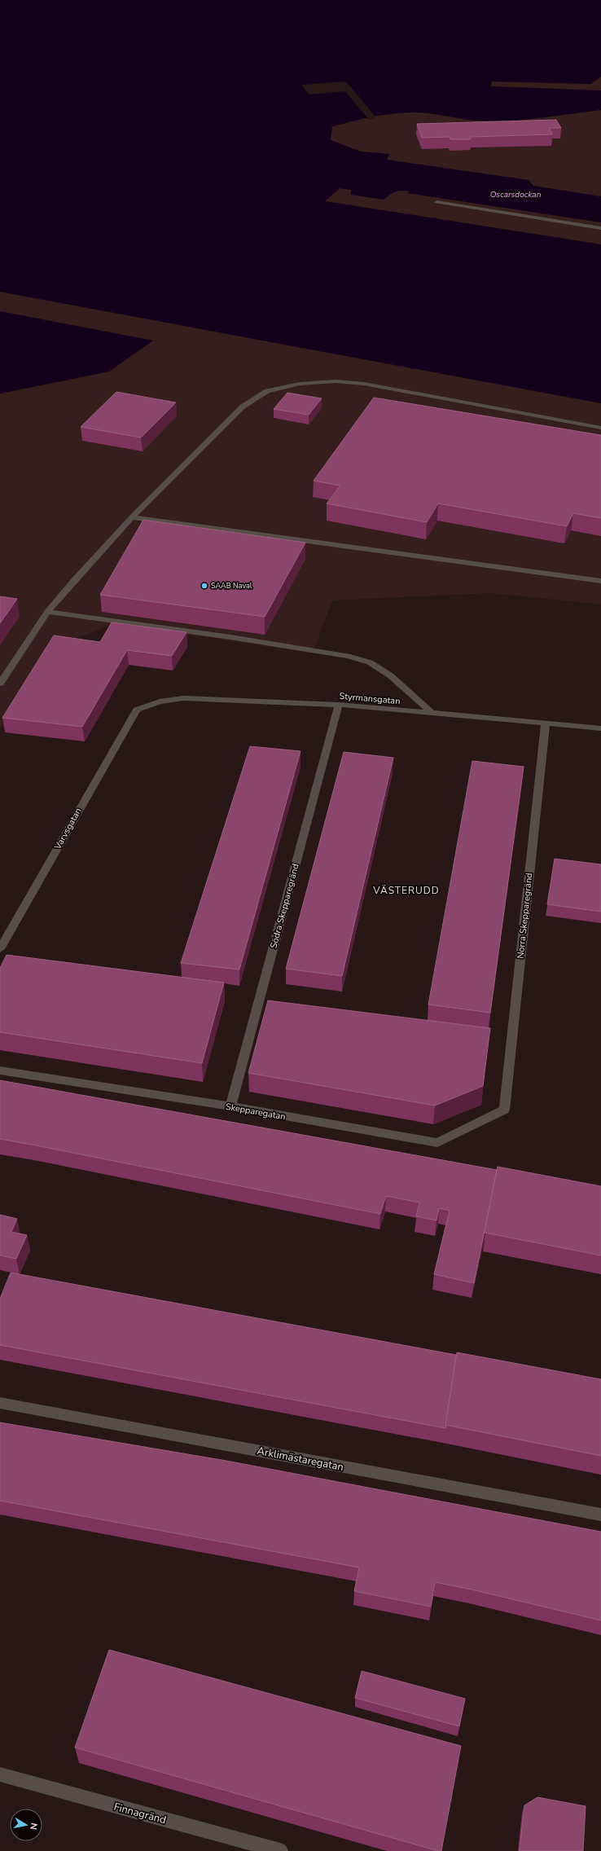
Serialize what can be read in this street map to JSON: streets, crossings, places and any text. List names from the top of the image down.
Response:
{
  "streets": {
    "street": [
      "Styrmansgatan",
      "Varvsgatan",
      "Södra Skepparegränd",
      "Norra Skepparegränd",
      "Skepparegatan",
      "Arklimästaregatan",
      "Finnagränd"
    ]
  },
  "crossings": [
    ["Styrmansgatan", "Varvsgatan"],
    ["Styrmansgatan", "Södra Skepparegränd"],
    ["Styrmansgatan", "Norra Skepparegränd"],
    ["Södra Skepparegränd", "Skepparegatan"],
    ["Norra Skepparegränd", "Skepparegatan"]
  ],
  "districts": ["VÄSTERUDD"],
  "water": ["Oscarsdockan"],
  "places": ["SAAB Naval"],
  "north": "right"
}
